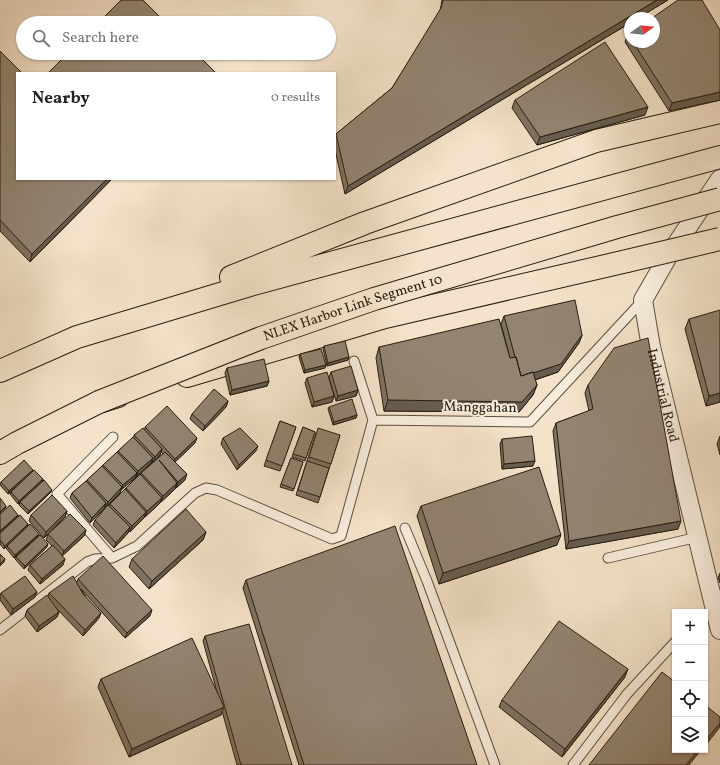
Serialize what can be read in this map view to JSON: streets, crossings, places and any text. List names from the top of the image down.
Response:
{
  "streets": {
    "highway": ["NLEX Harbor Link Segment 10"],
    "street": ["Industrial Road"],
    "lane": ["Manggahan"]
  },
  "crossings": [
    ["Industrial Road", "Manggahan"]
  ],
  "north": "right",
  "page": {
    "search": "Search here",
    "heading": ["Nearby", "0 results"],
    "map_buttons": ["+", "−"]
  }
}
